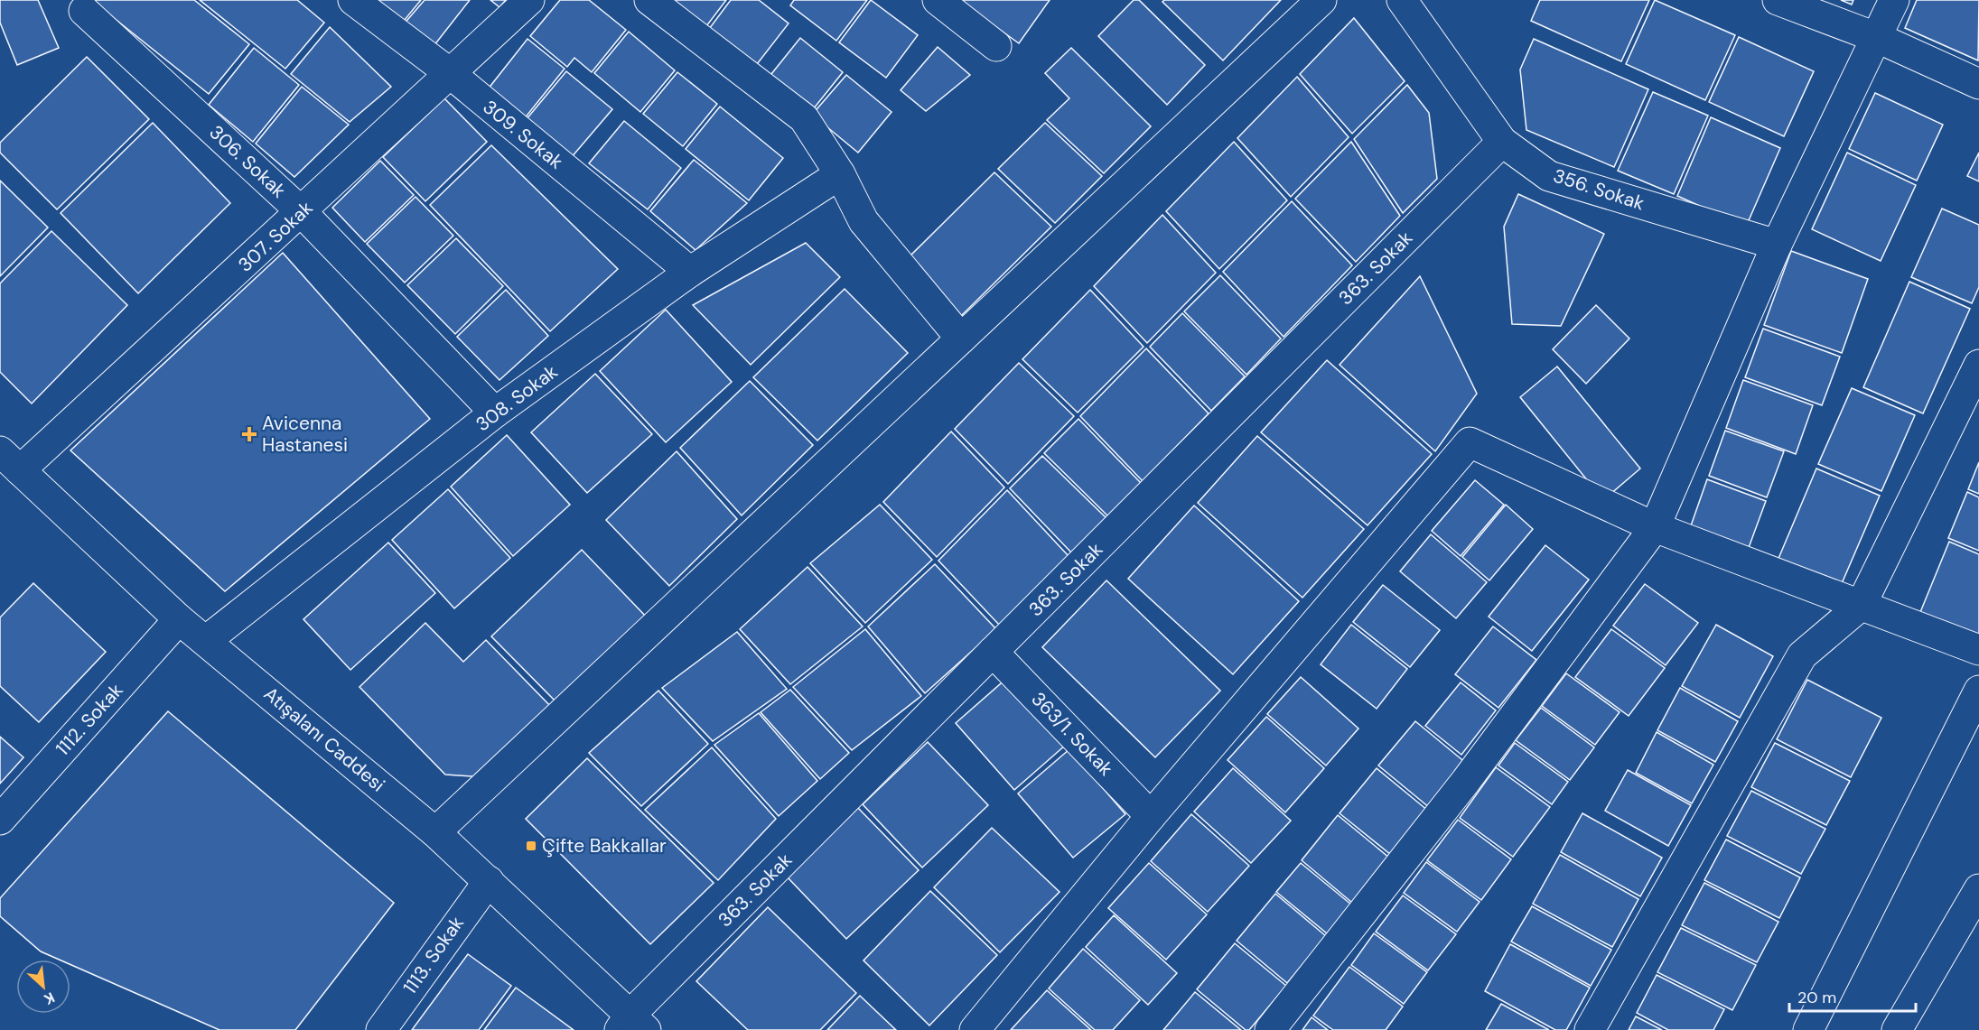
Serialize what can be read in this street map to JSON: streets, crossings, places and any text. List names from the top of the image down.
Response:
{
  "streets": {
    "street": [
      "309. Sokak",
      "306. Sokak",
      "356. Sokak",
      "307. Sokak",
      "363. Sokak",
      "308. Sokak",
      "1112. Sokak",
      "363/1. Sokak",
      "Atışalanı Caddesi",
      "1113. Sokak"
    ]
  },
  "crossings": [
    ["309. Sokak", "307. Sokak"],
    ["309. Sokak", "308. Sokak"],
    ["306. Sokak", "307. Sokak"],
    ["306. Sokak", "308. Sokak"],
    ["356. Sokak", "363. Sokak"],
    ["307. Sokak", "Atışalanı Caddesi"],
    ["363. Sokak", "363/1. Sokak"],
    ["363. Sokak", "Atışalanı Caddesi"],
    ["308. Sokak", "Atışalanı Caddesi"],
    ["1112. Sokak", "Atışalanı Caddesi"],
    ["Atışalanı Caddesi", "1113. Sokak"]
  ],
  "places": {
    "health": ["Avicenna Hastanesi"],
    "transit": ["Çifte Bakkallar"]
  },
  "scale_bar": "20 m",
  "north": "bottom right"
}
